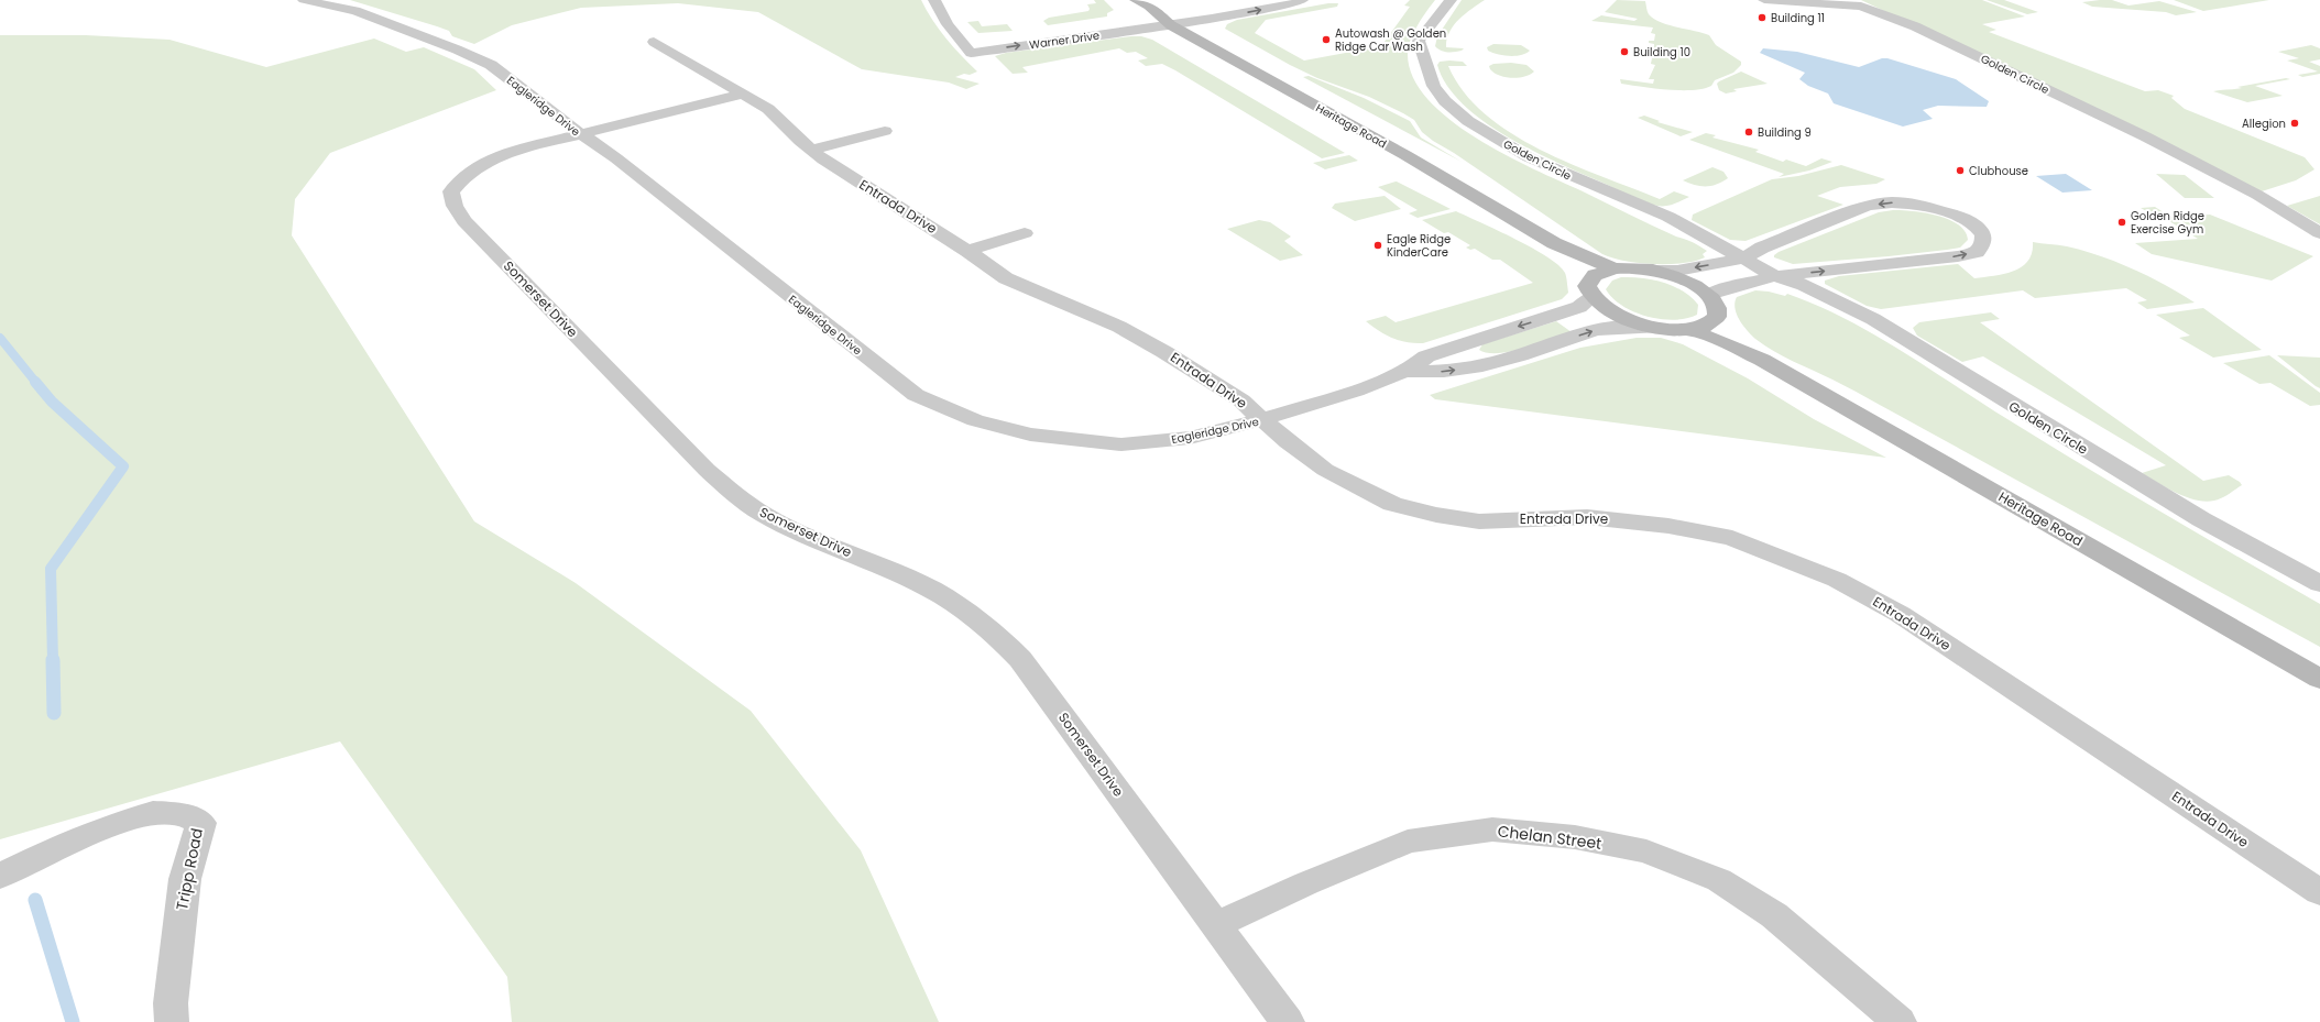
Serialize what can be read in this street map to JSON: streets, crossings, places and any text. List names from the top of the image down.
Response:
{
  "streets": {
    "main road": ["Heritage Road"],
    "street": [
      "Warner Drive",
      "Golden Circle",
      "Eagleridge Drive",
      "Entrada Drive",
      "Somerset Drive",
      "Chelan Street",
      "Tripp Road"
    ]
  },
  "crossings": [
    ["Warner Drive", "Heritage Road"],
    ["Eagleridge Drive", "Heritage Road"],
    ["Eagleridge Drive", "Entrada Drive"],
    ["Eagleridge Drive", "Somerset Drive"],
    ["Entrada Drive", "Somerset Drive"],
    ["Somerset Drive", "Chelan Street"]
  ],
  "places": [
    "Building 11",
    "Autowash @ Golden Ridge Car Wash",
    "Building 10",
    "Allegion",
    "Building 9",
    "Clubhouse",
    "Golden Ridge Exercise Gym",
    "Eagle Ridge KinderCare"
  ]
}
